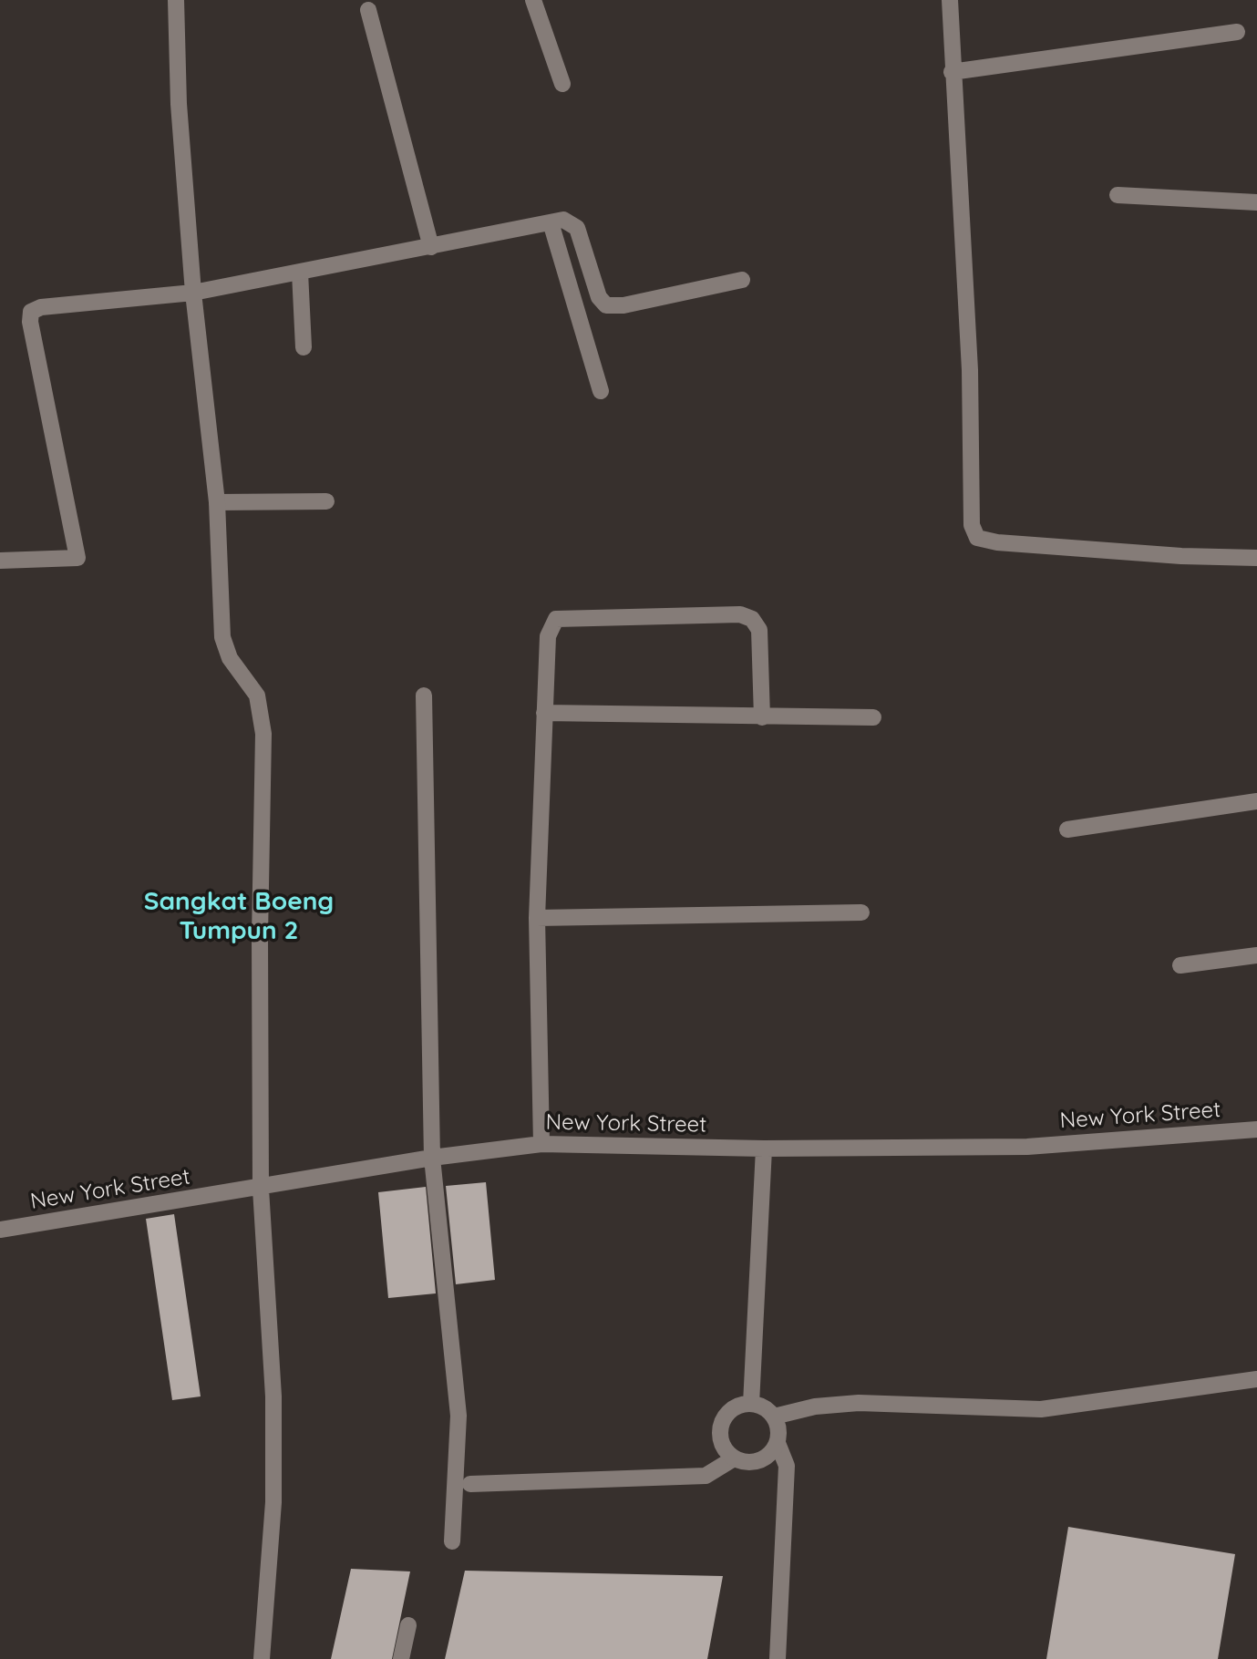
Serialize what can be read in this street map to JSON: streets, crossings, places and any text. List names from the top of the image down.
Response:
{
  "streets": {
    "street": ["New York Street"]
  },
  "districts": ["Sangkat Boeng Tumpun 2"]
}
